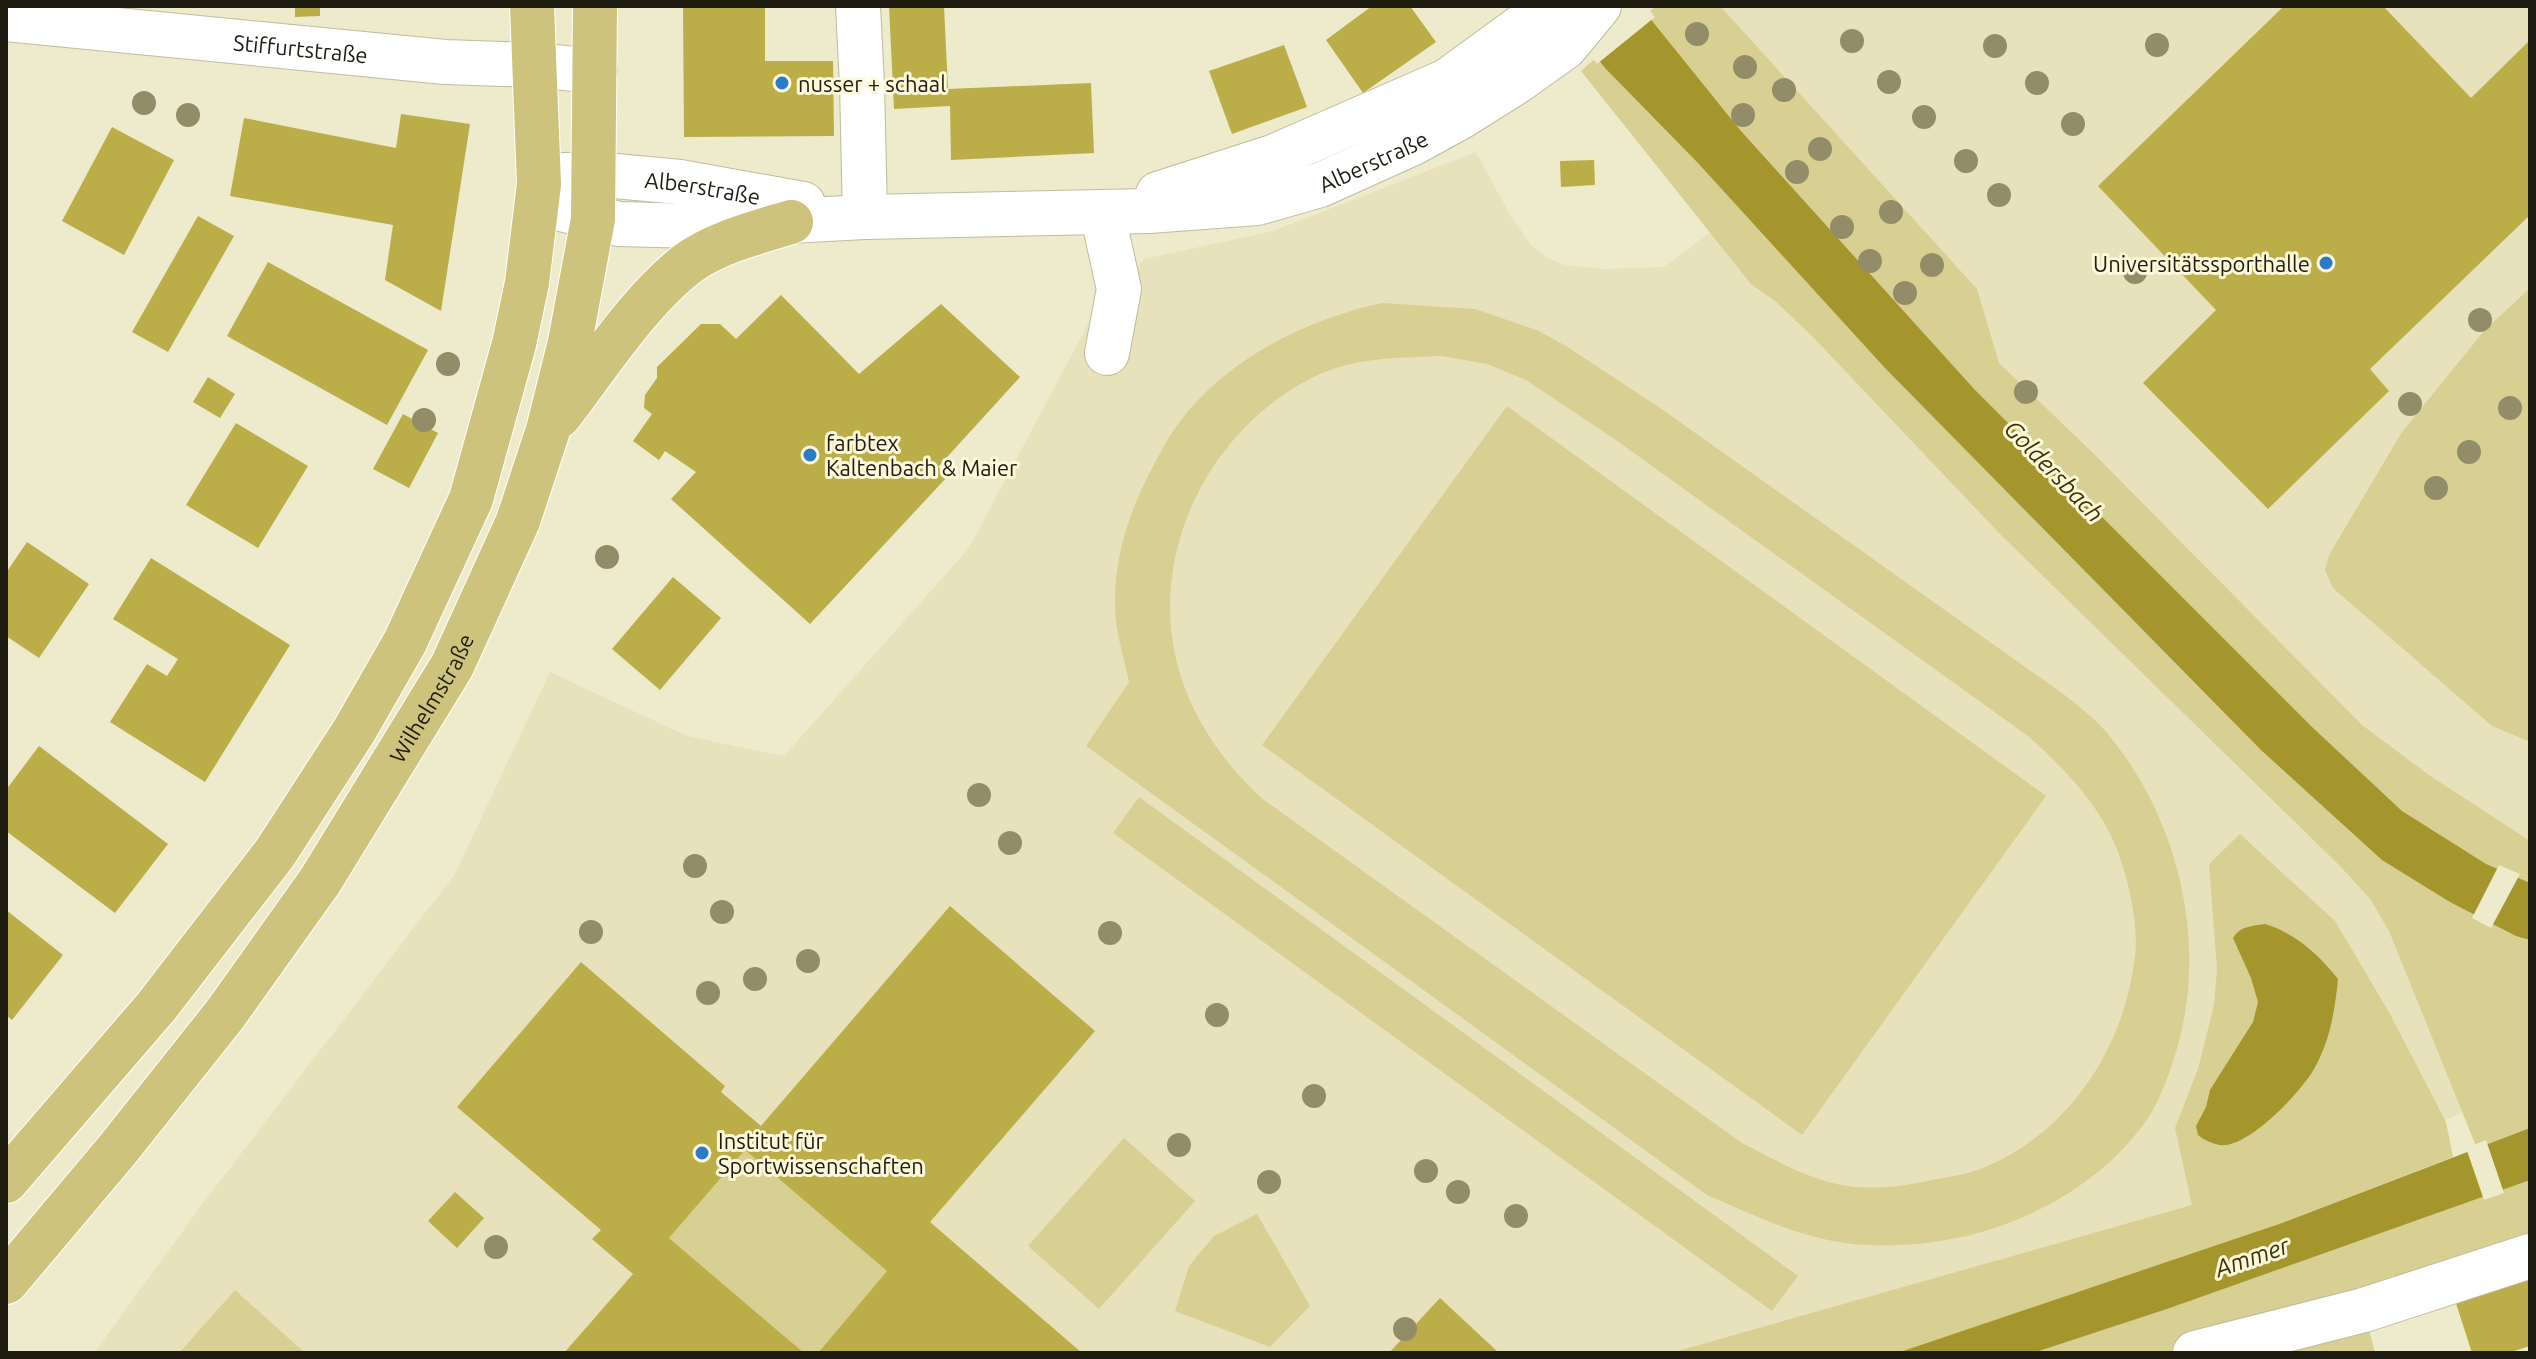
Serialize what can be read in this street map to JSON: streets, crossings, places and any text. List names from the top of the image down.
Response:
{
  "streets": {
    "main road": ["Wilhelmstraße"],
    "street": ["Stiffurtstraße", "Alberstraße"]
  },
  "crossings": [
    ["Stiffurtstraße", "Wilhelmstraße"],
    ["Alberstraße", "Wilhelmstraße"]
  ],
  "water": ["Goldersbach", "Ammer"],
  "places": [
    "nusser + schaal",
    "Universitätssporthalle",
    "farbtex Kaltenbach & Maier",
    "Institut für Sportwissenschaften"
  ]
}
